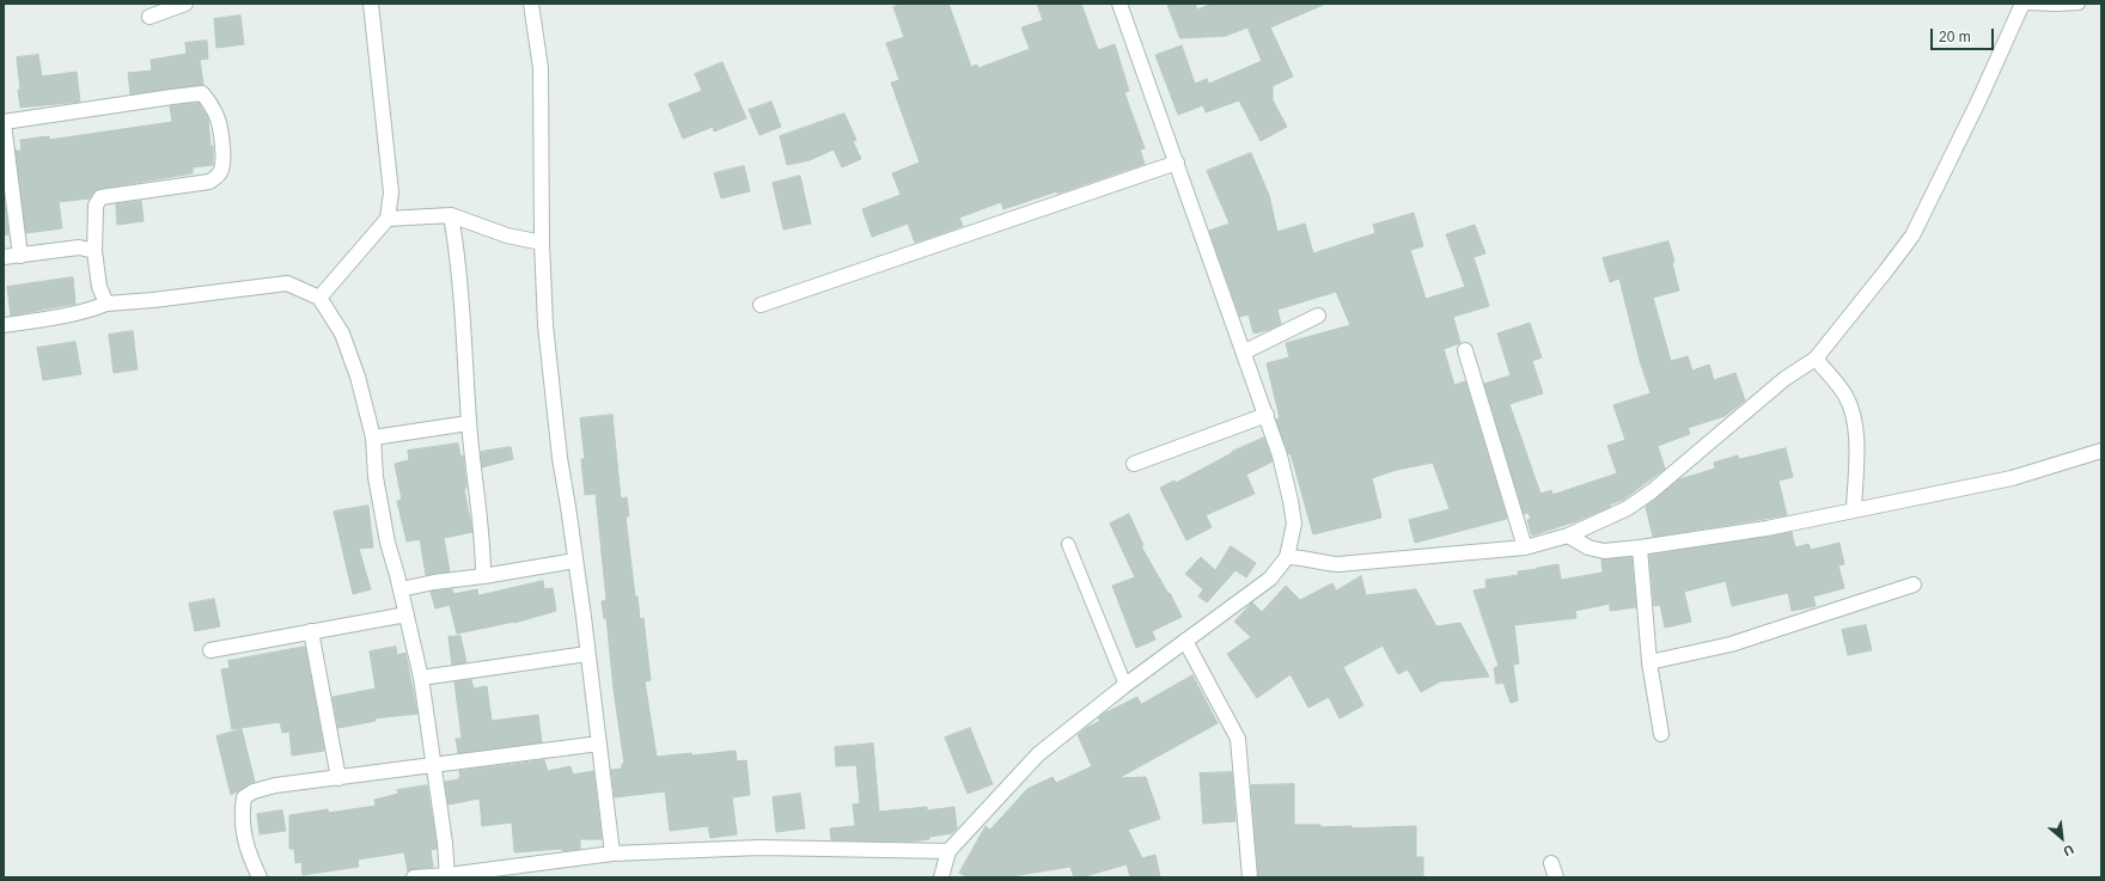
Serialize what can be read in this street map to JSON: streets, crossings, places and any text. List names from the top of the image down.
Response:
{
  "scale_bar": "20 m",
  "north": "bottom right"
}
